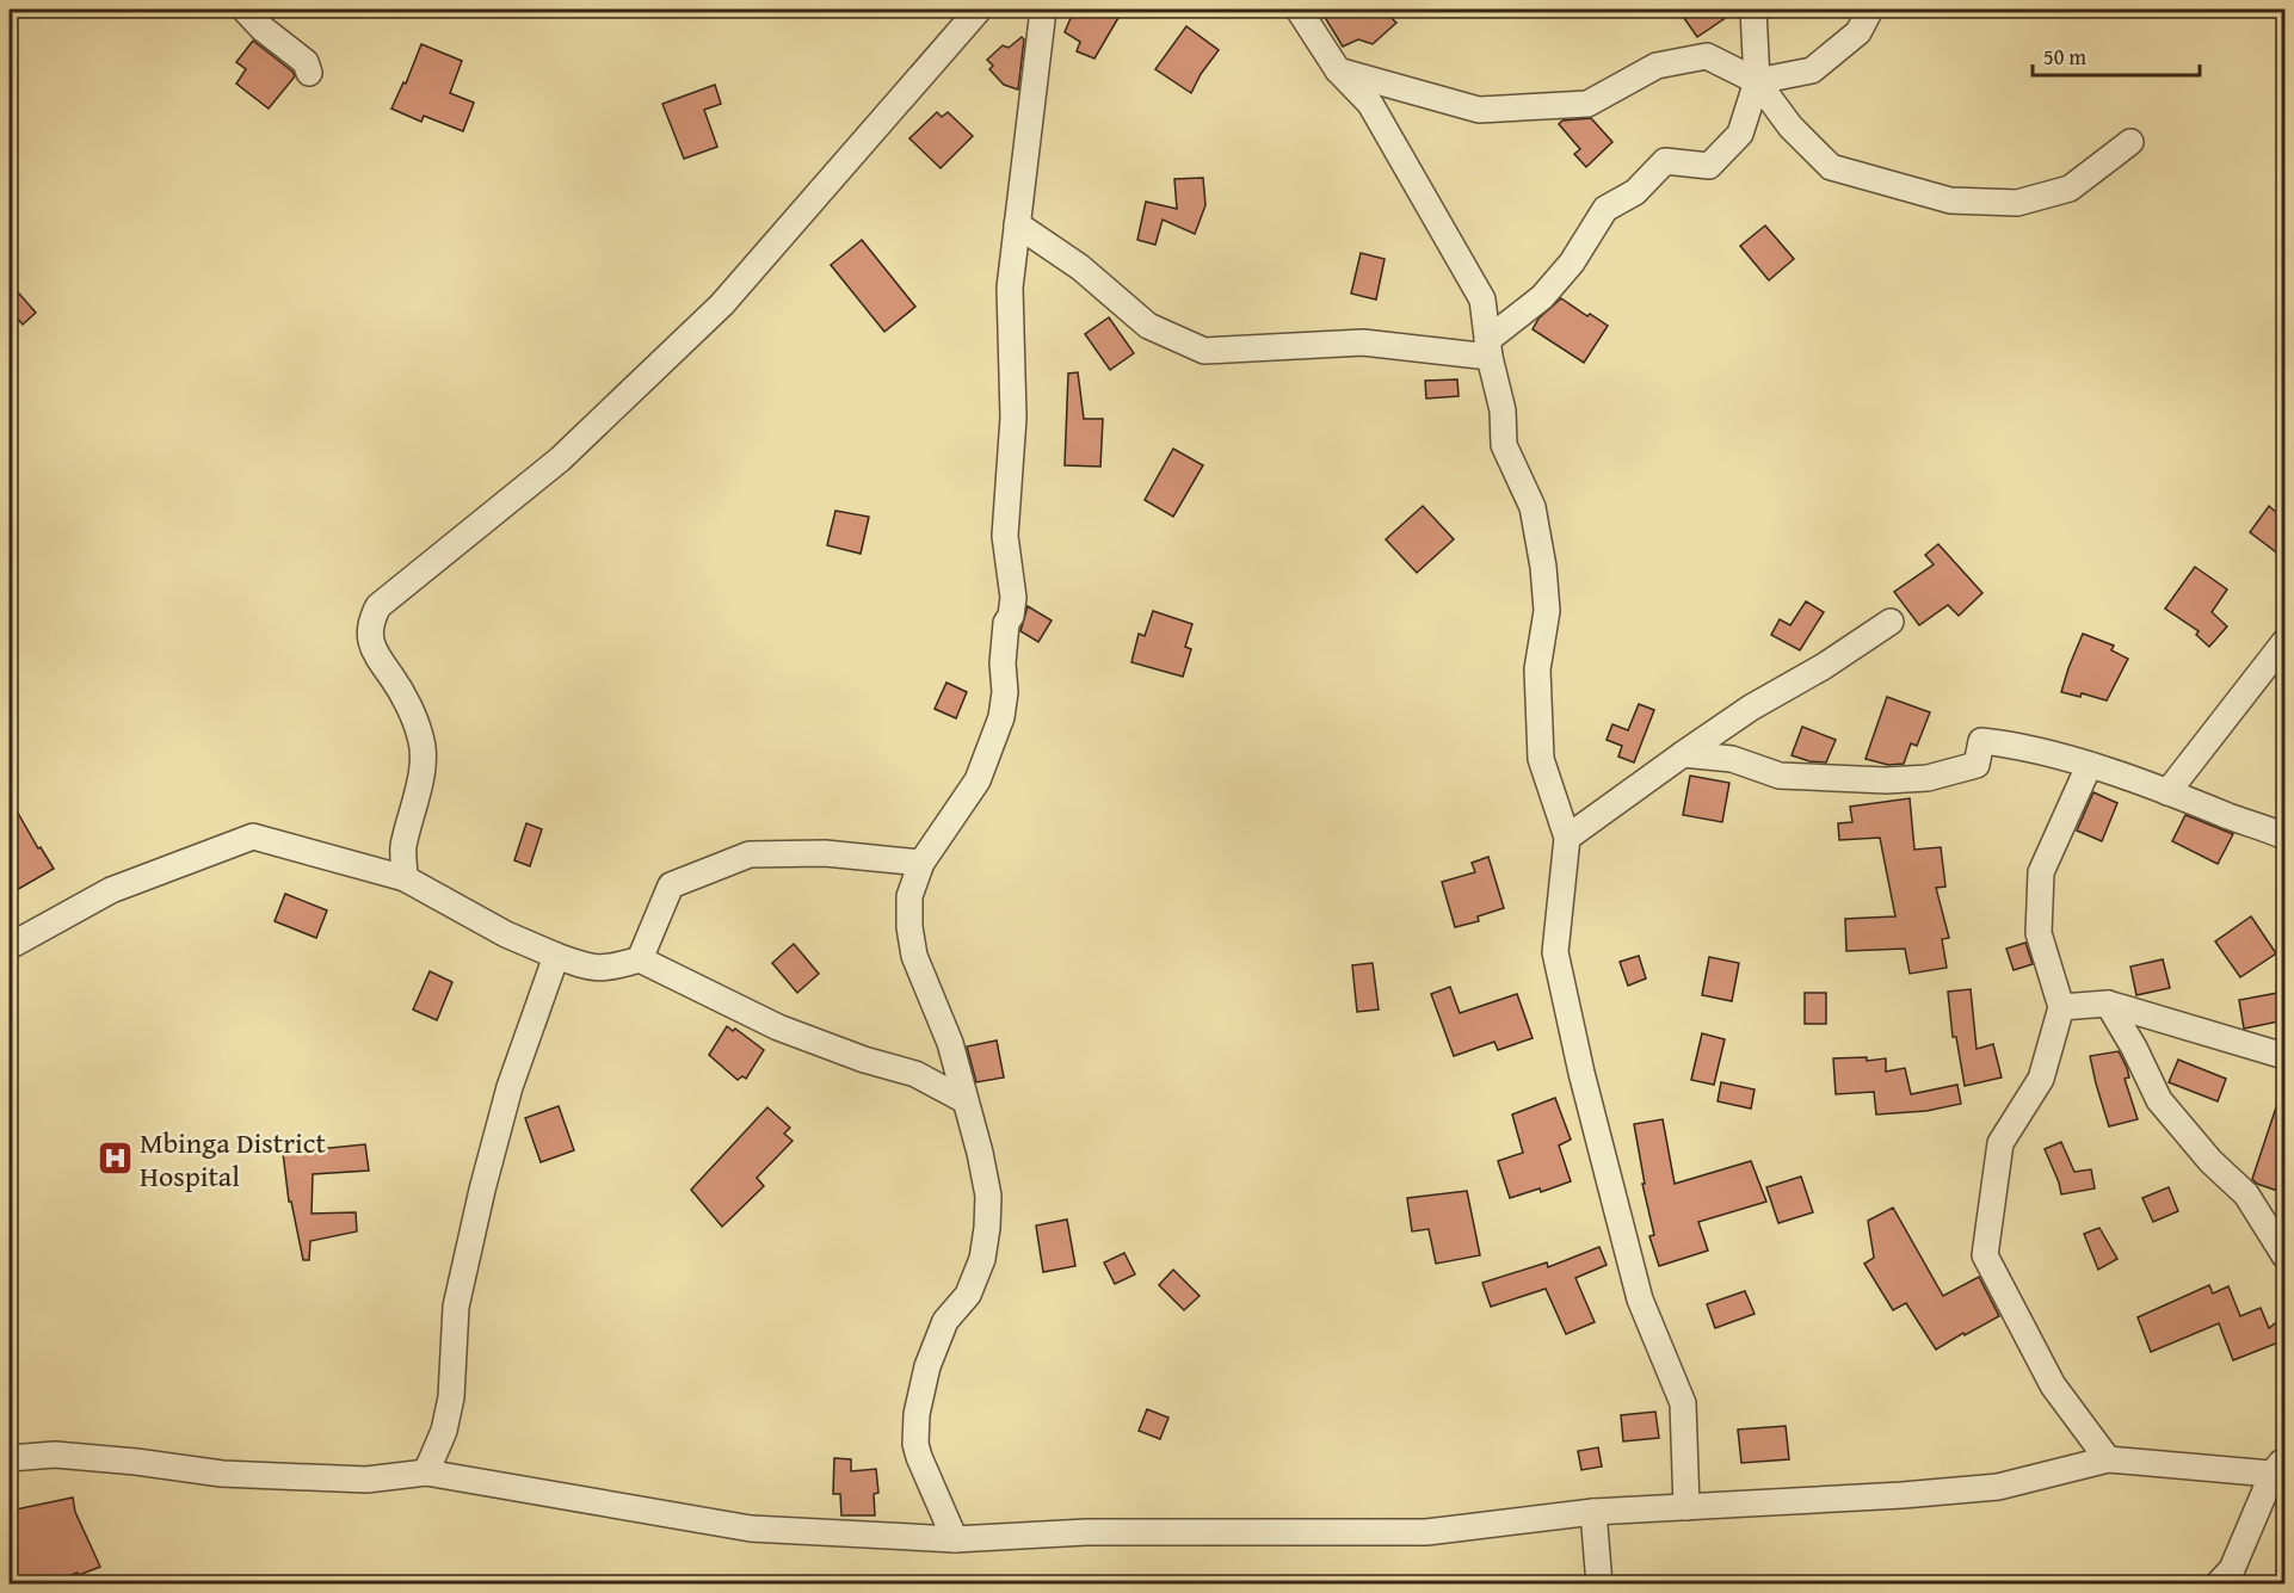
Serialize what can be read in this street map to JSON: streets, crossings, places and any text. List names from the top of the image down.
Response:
{
  "places": {
    "hospital": ["Mbinga District Hospital"]
  },
  "scale_bar": "50 m"
}
